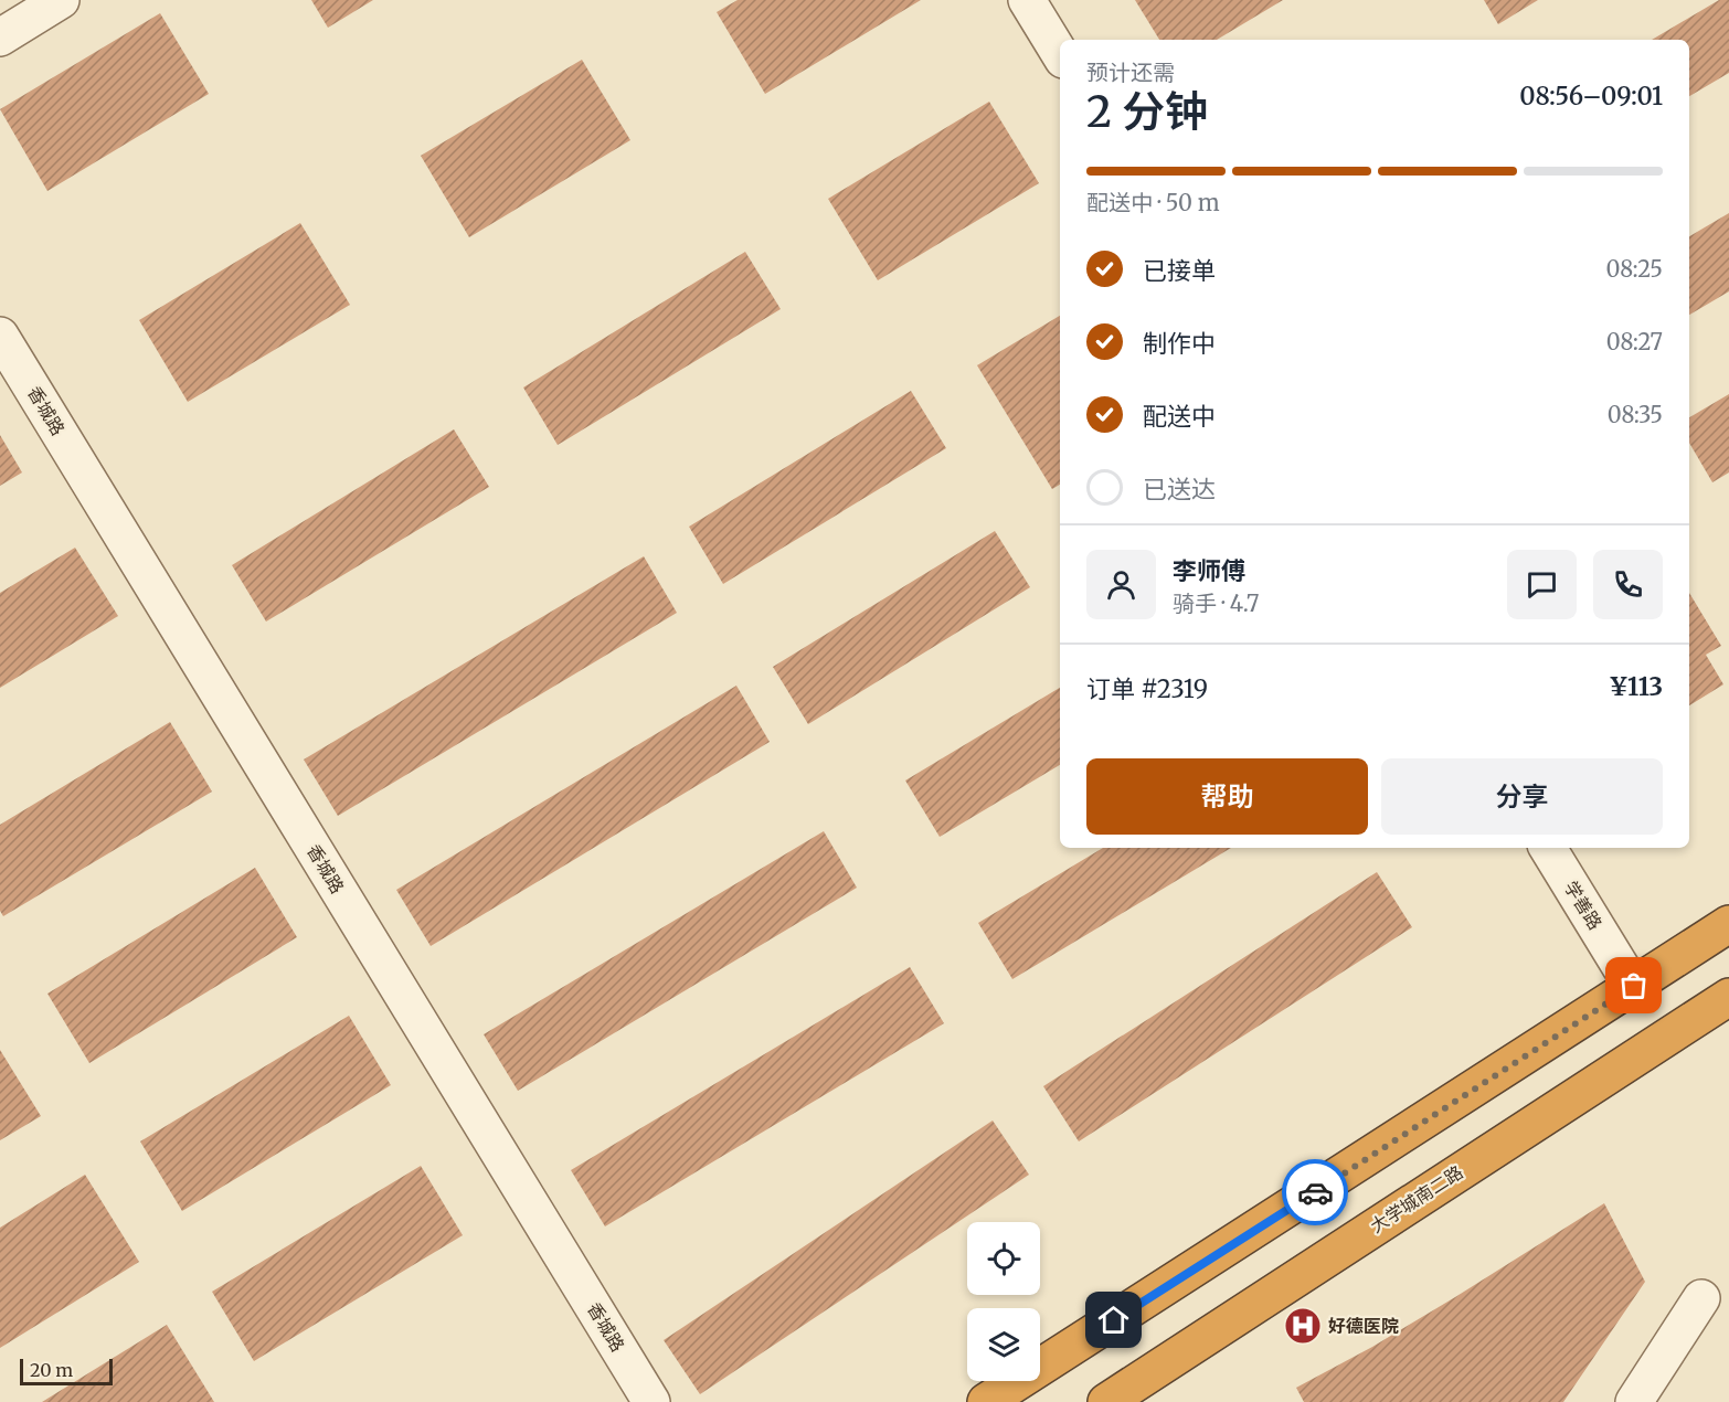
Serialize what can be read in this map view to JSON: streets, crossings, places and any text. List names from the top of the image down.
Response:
{
  "streets": {
    "highway": ["大学城南二路"],
    "street": ["香城路", "学善路"]
  },
  "places": {
    "hospital": ["好德医院"]
  },
  "scale_bar": "20 m",
  "page": {
    "heading": ["2 分钟", "预计还需", "08:56–09:01"],
    "panel": [
      "李师傅",
      "骑手 · 4.7",
      "订单 #2319",
      "¥113"
    ],
    "bar": "配送中 · 50 m",
    "list": [
      ["已接单", "08:25"],
      ["制作中", "08:27"],
      ["配送中", "08:35"],
      "已送达"
    ],
    "buttons": ["帮助", "分享"],
    "scale": "20 m"
  }
}
